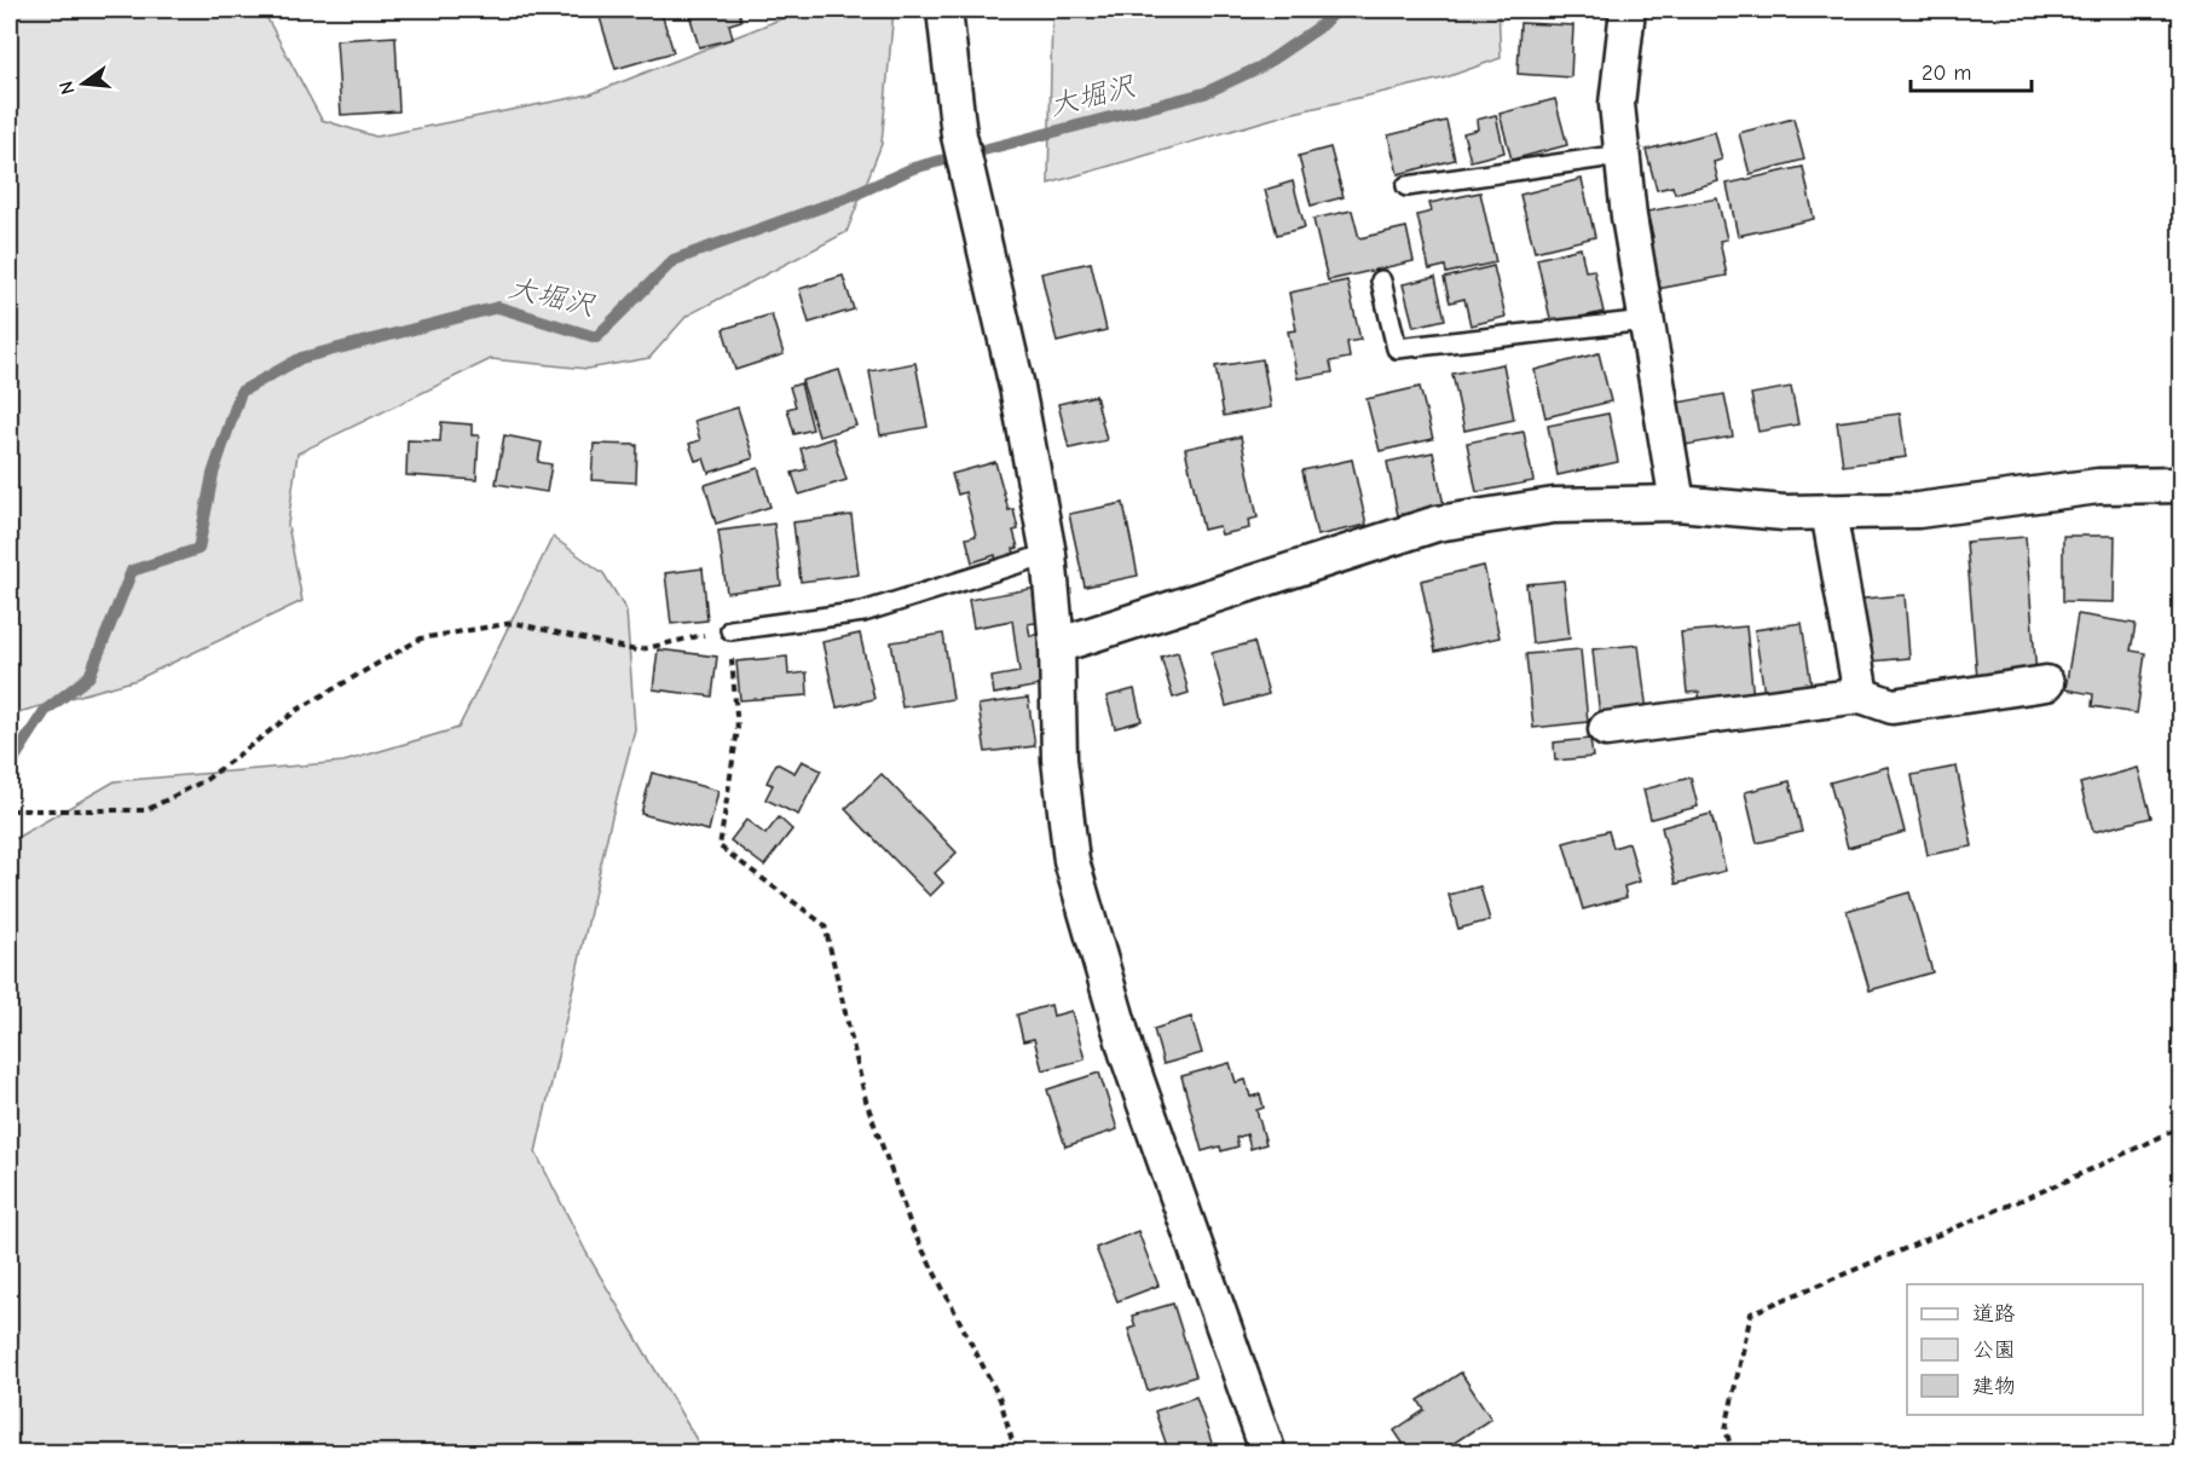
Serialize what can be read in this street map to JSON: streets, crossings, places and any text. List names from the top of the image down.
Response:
{
  "water": ["大堀沢"],
  "legend": ["道路", "公園", "建物"],
  "scale_bar": "20 m",
  "north": "left"
}
